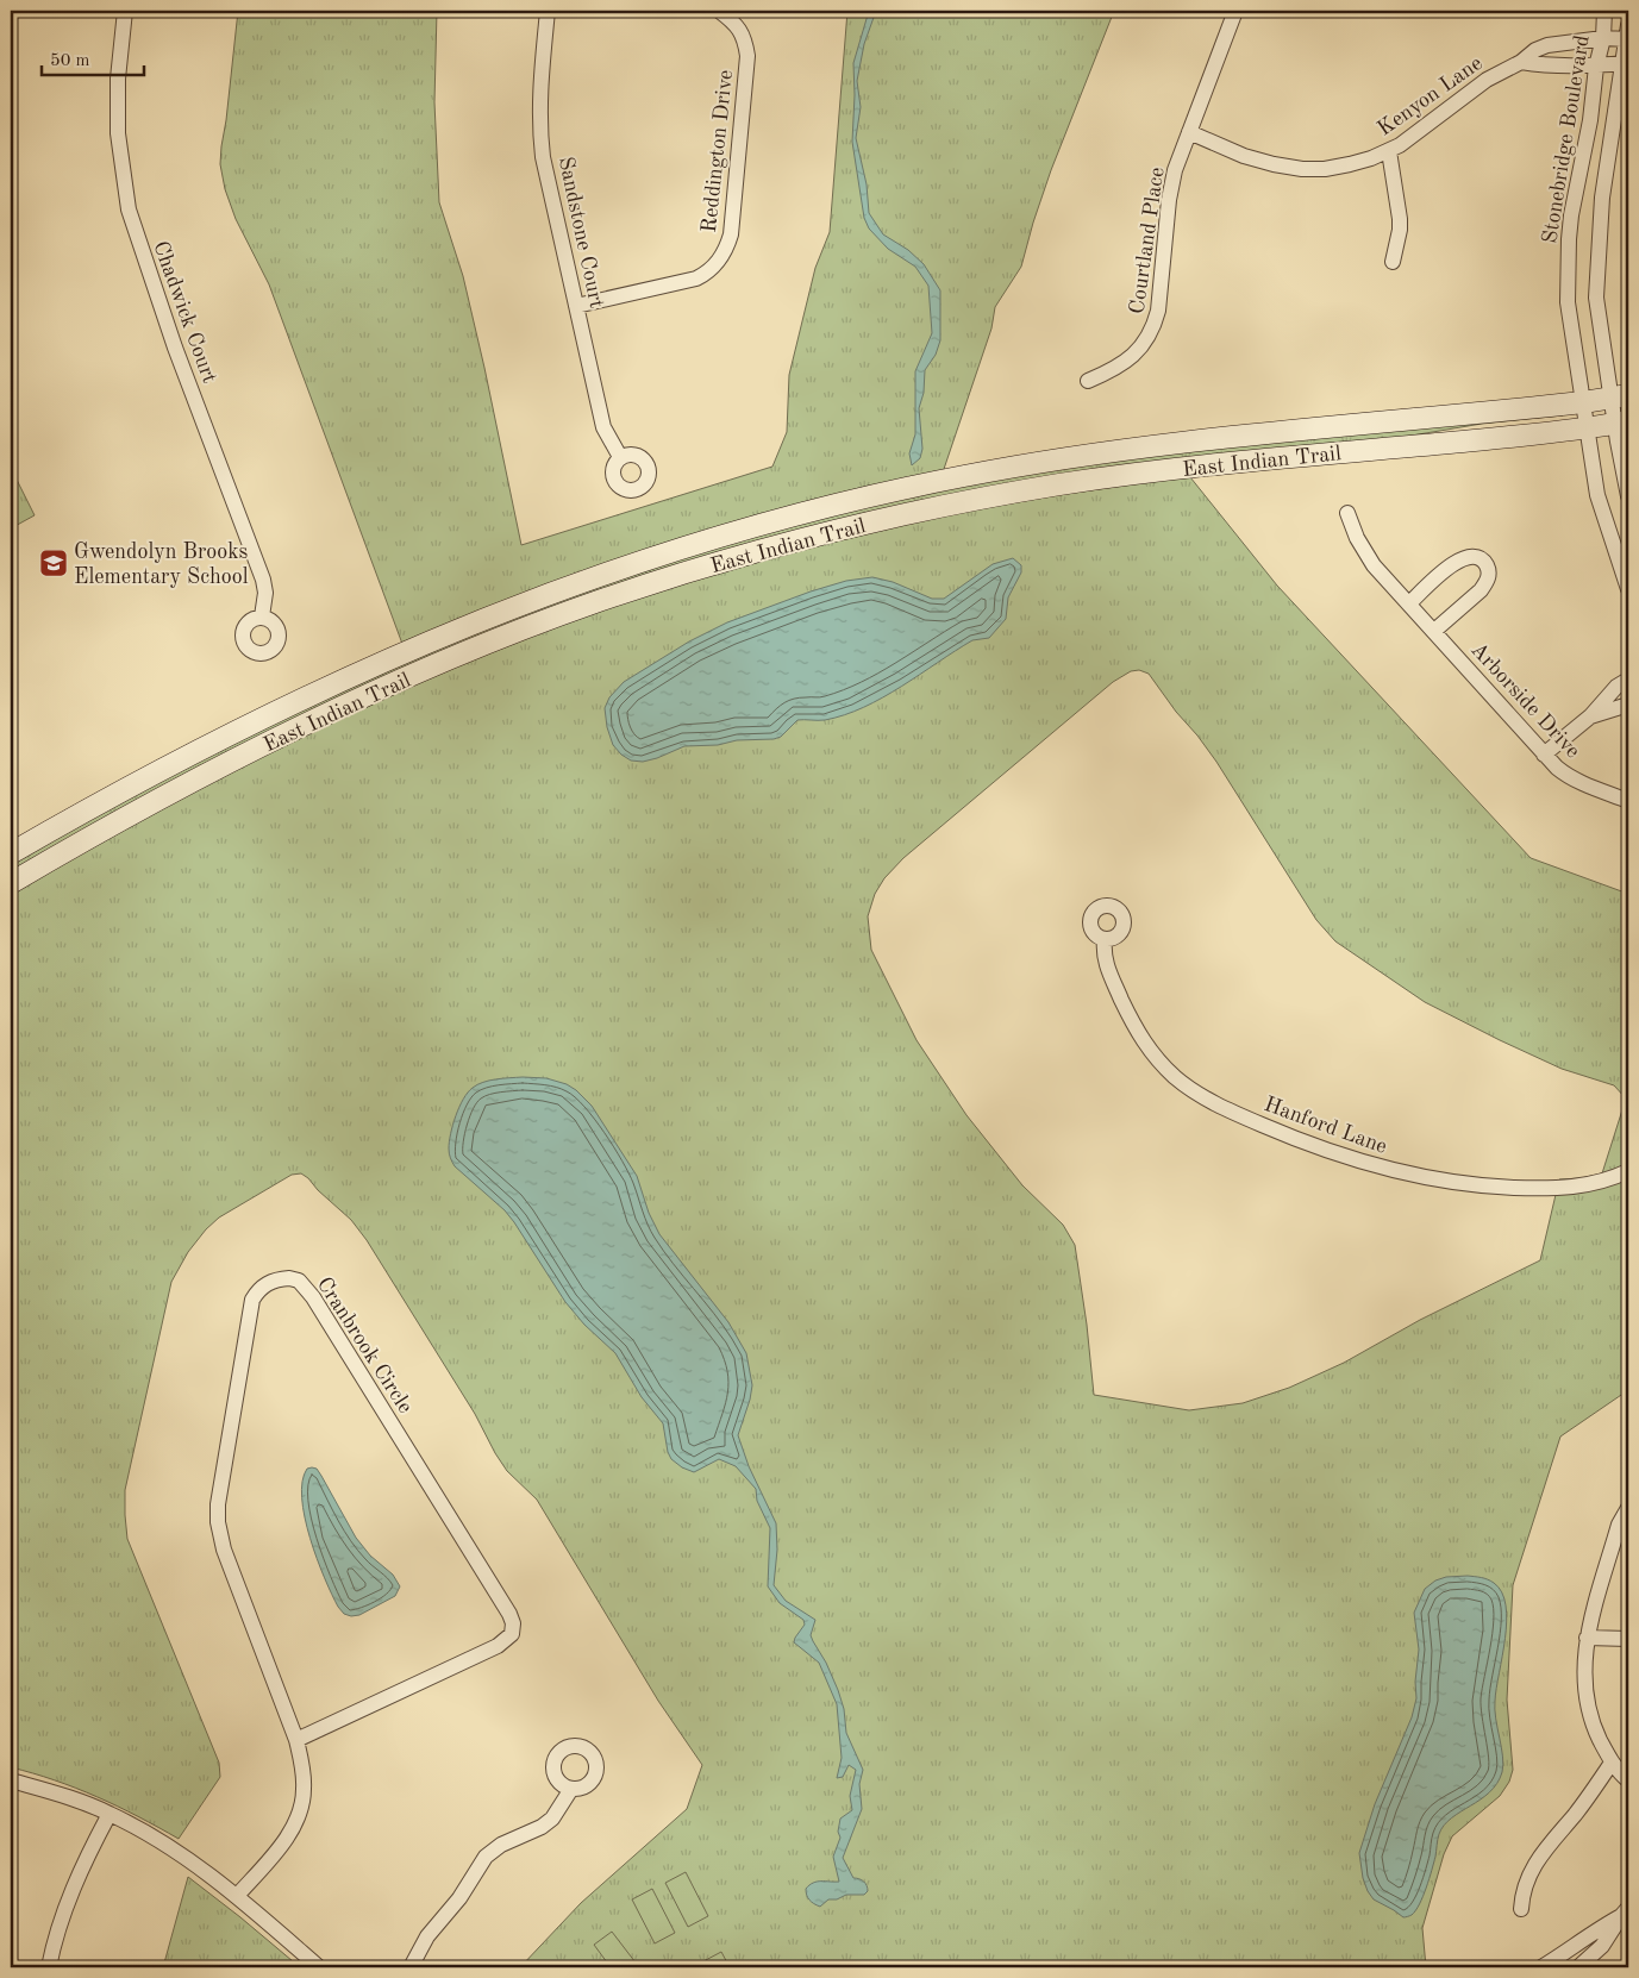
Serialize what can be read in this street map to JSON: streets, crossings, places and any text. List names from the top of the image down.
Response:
{
  "streets": {
    "main road": ["East Indian Trail"],
    "street": [
      "Kenyon Lane",
      "Stonebridge Boulevard",
      "Reddington Drive",
      "Sandstone Court",
      "Courtland Place",
      "Chadwick Court",
      "Arborside Drive",
      "Hanford Lane",
      "Cranbrook Circle"
    ]
  },
  "crossings": [
    ["Kenyon Lane", "Stonebridge Boulevard"],
    ["Kenyon Lane", "Courtland Place"],
    ["Stonebridge Boulevard", "East Indian Trail"],
    ["Reddington Drive", "Sandstone Court"]
  ],
  "places": {
    "school or university": ["Gwendolyn Brooks Elementary School"]
  },
  "scale_bar": "50 m"
}
